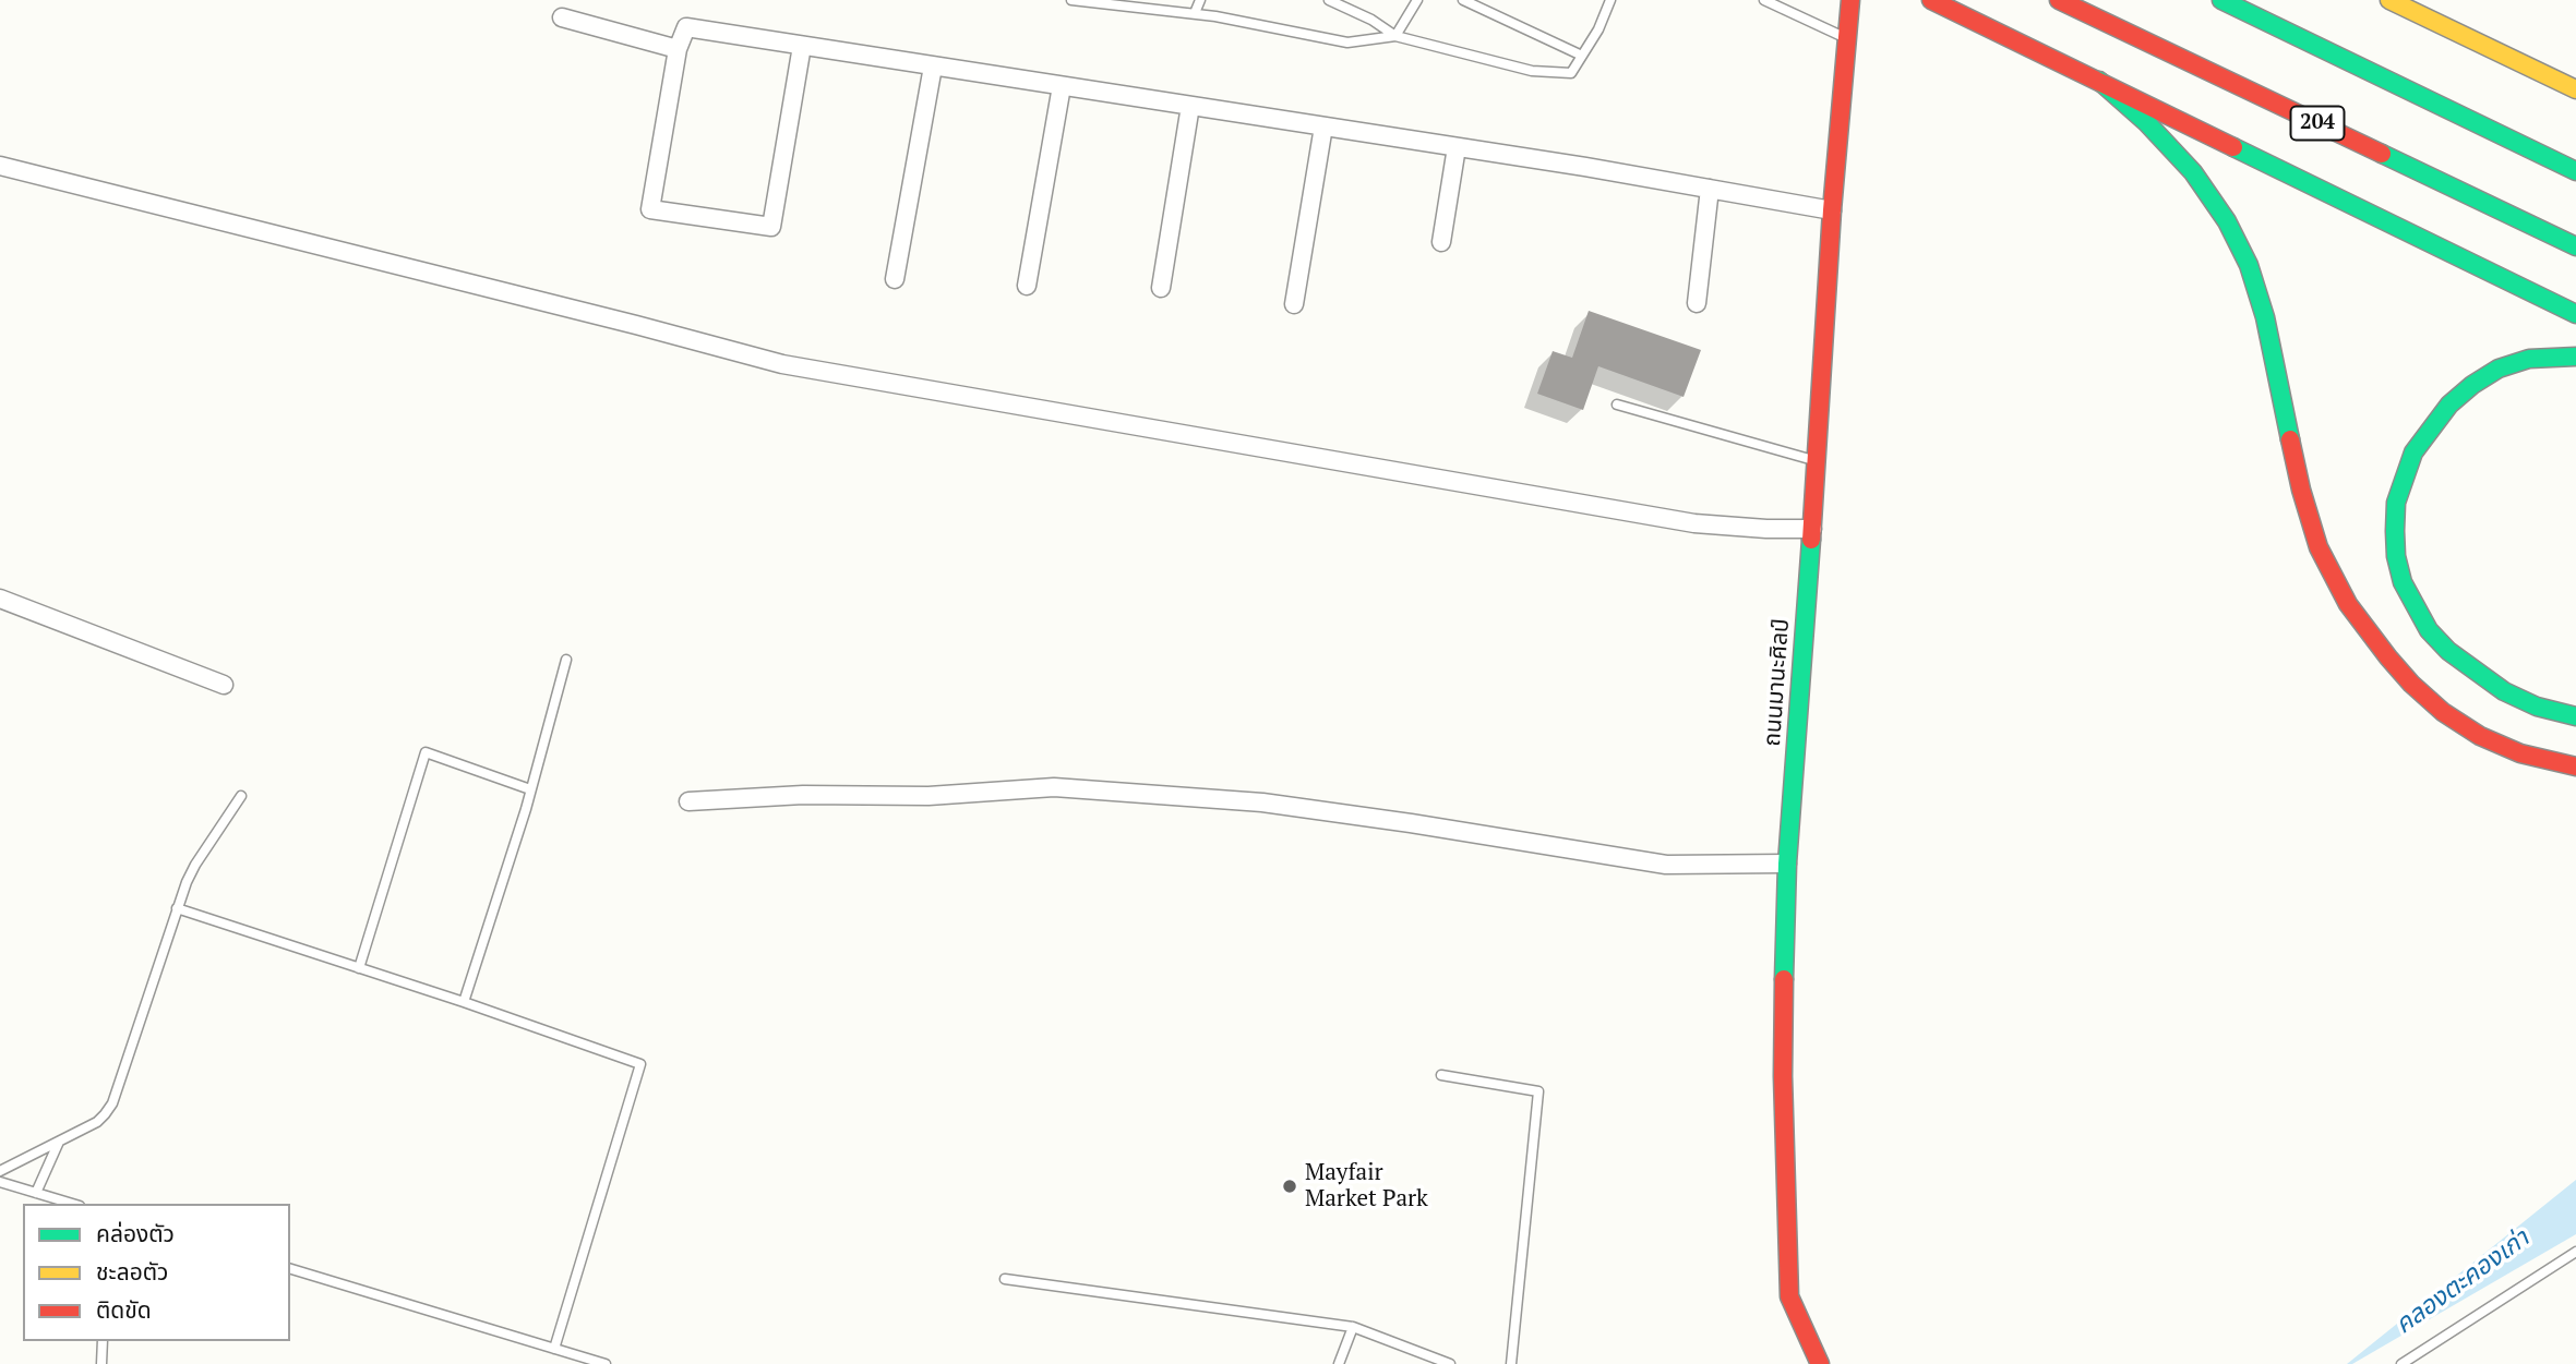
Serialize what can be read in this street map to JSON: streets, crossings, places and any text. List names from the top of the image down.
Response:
{
  "streets": {
    "main road": ["204", "ถนนมานะศิลป์"]
  },
  "water": ["คลองตะคองเก่า"],
  "places": ["Mayfair Market Park"],
  "legend": ["คล่องตัว", "ชะลอตัว", "ติดขัด"]
}
